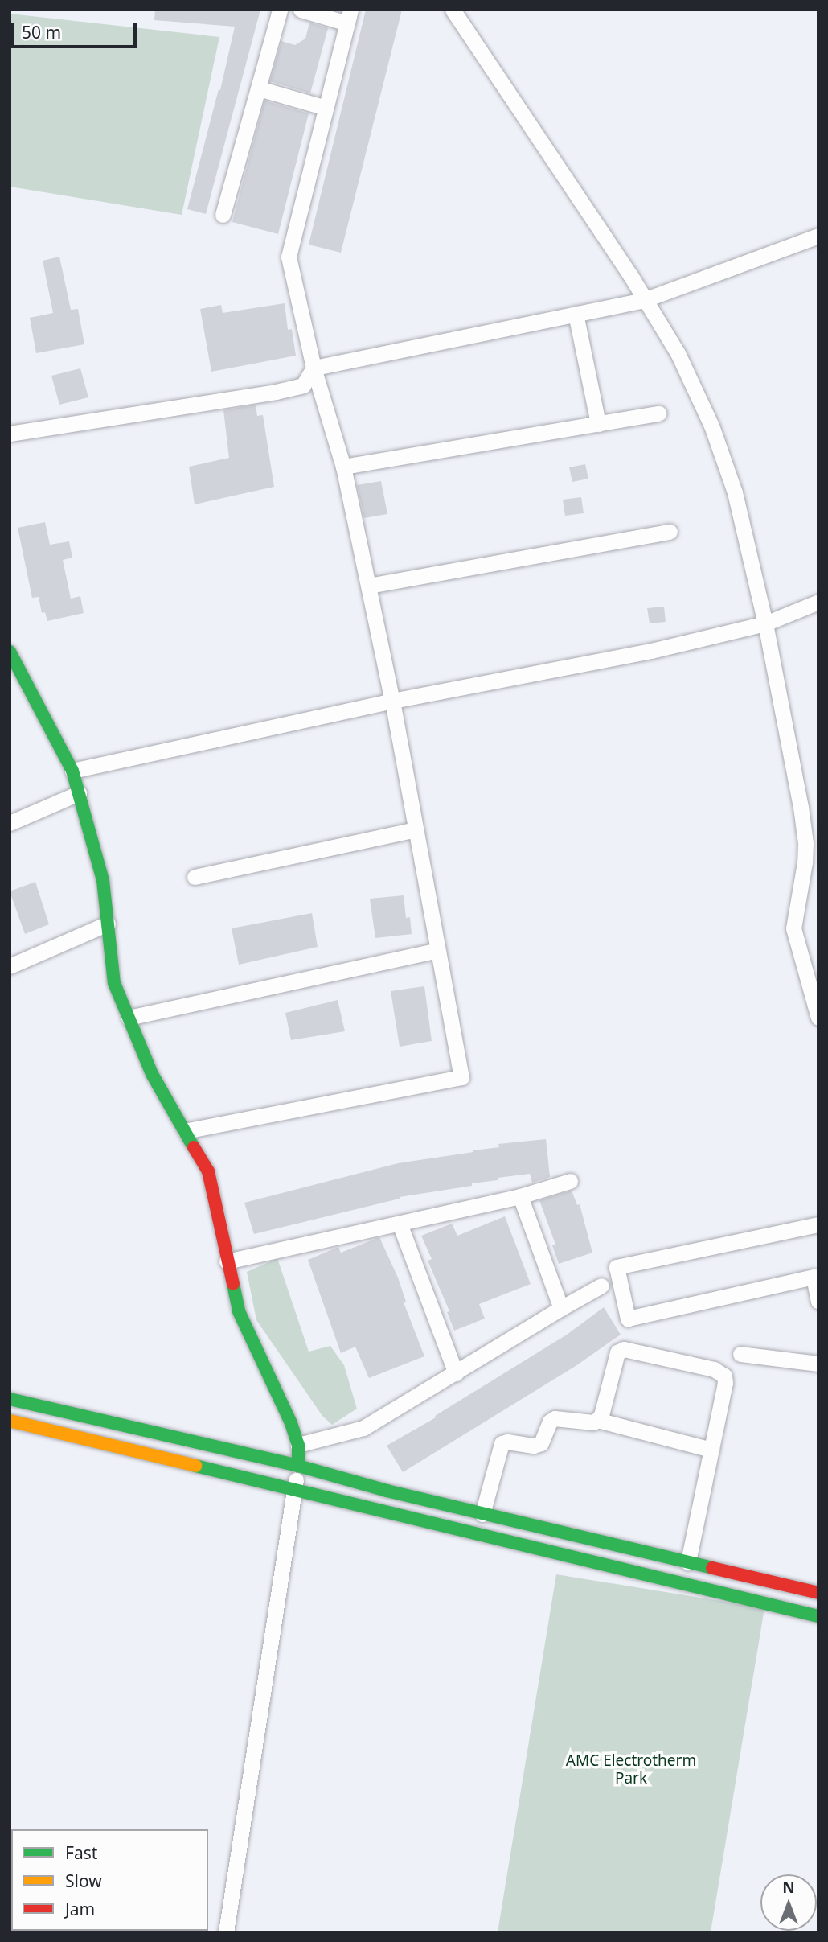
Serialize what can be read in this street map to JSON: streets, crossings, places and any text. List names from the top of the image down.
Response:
{
  "parks": ["AMC Electrotherm Park"],
  "legend": ["Fast", "Slow", "Jam"],
  "scale_bar": "50 m",
  "north": "top"
}
